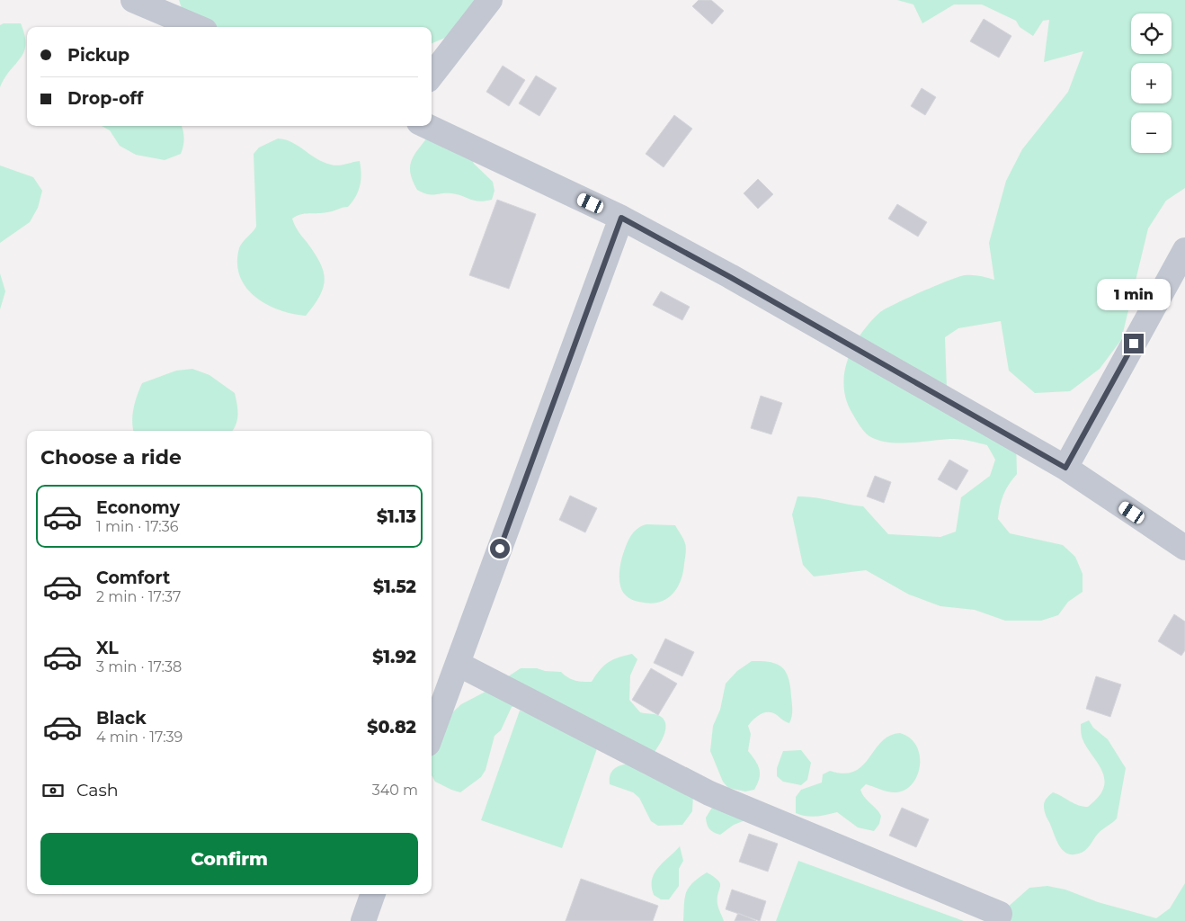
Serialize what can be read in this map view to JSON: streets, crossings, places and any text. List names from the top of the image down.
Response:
{
  "page": {
    "map_buttons": ["+", "−"],
    "banner": ["Pickup", "Drop-off"],
    "bubble": "1 min",
    "heading": "Choose a ride",
    "list": [
      {
        "name": "Economy",
        "note": "1 min · 17:36",
        "value": "$1.13"
      },
      {
        "name": "Comfort",
        "note": "2 min · 17:37",
        "value": "$1.52"
      },
      {
        "name": "XL",
        "note": "3 min · 17:38",
        "value": "$1.92"
      },
      {
        "name": "Black",
        "note": "4 min · 17:39",
        "value": "$0.82"
      }
    ],
    "pay": ["Cash", "340 m"],
    "buttons": "Confirm"
  }
}
